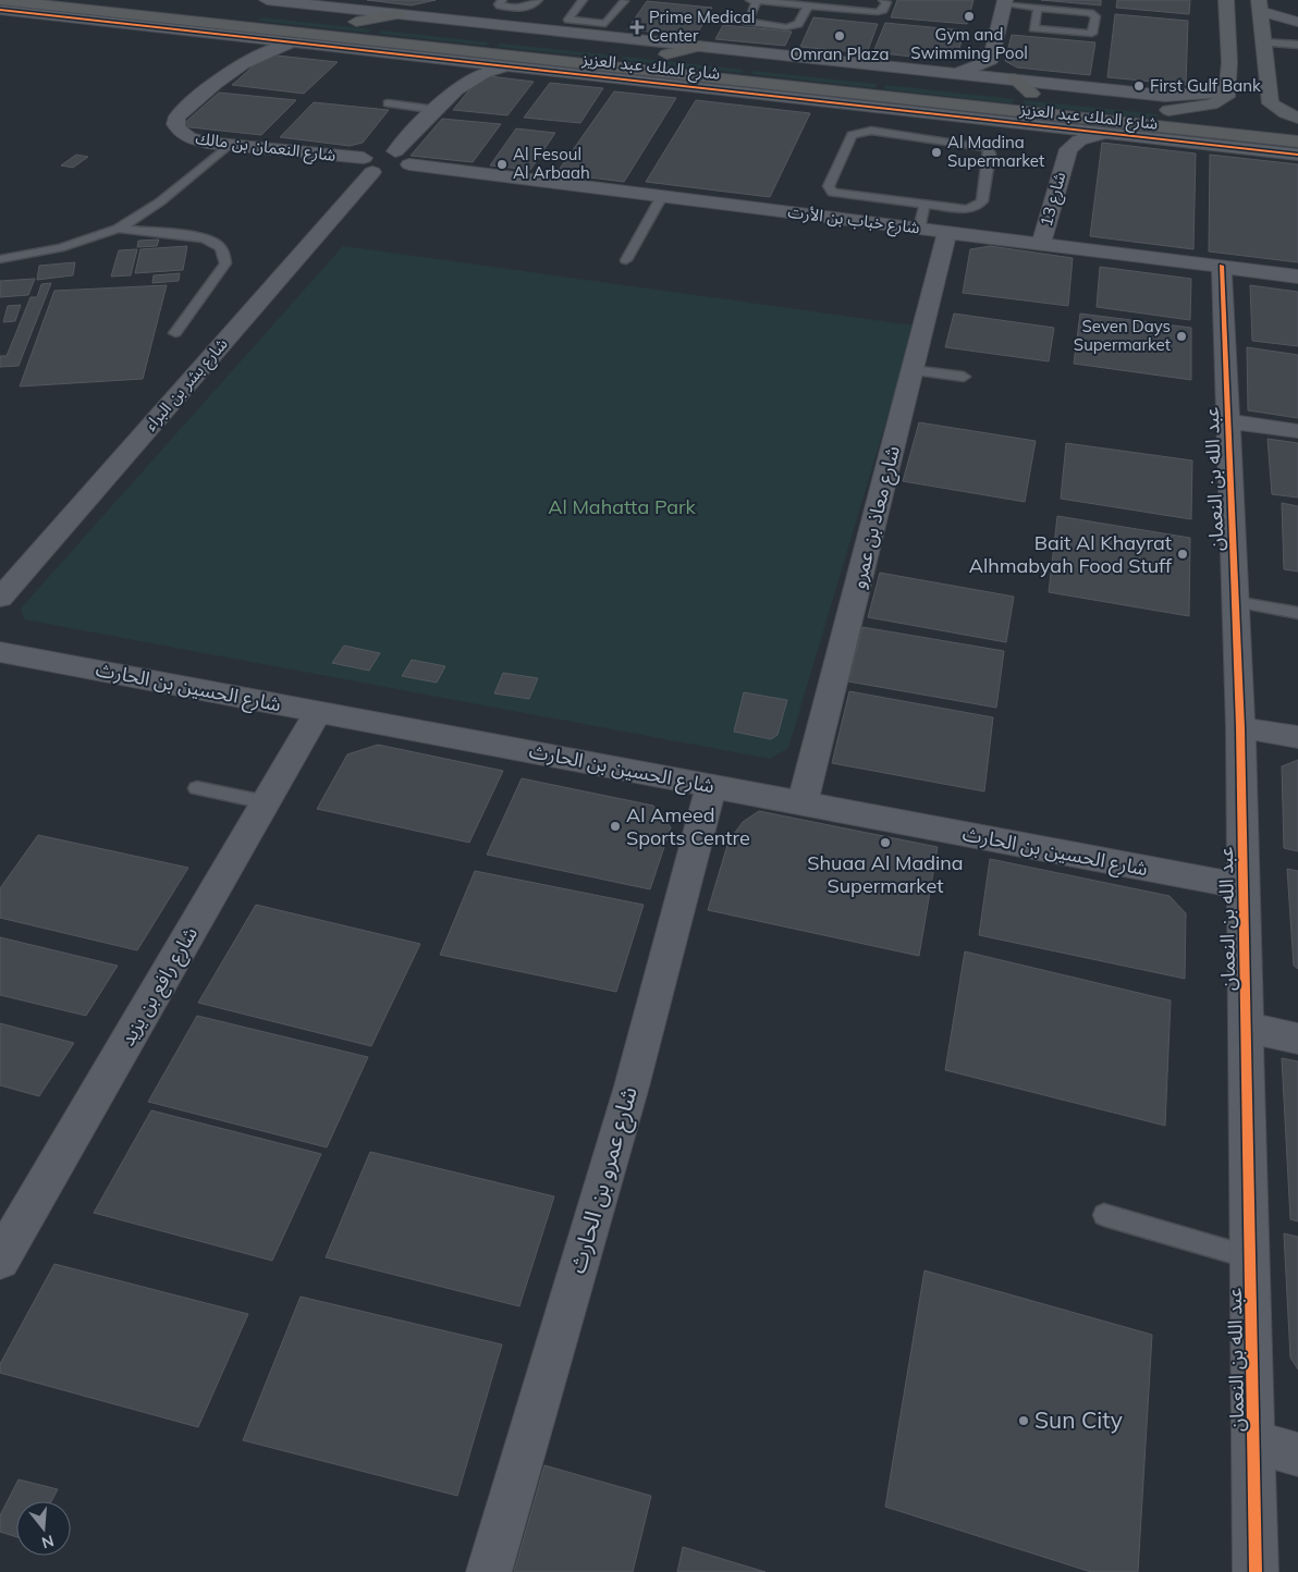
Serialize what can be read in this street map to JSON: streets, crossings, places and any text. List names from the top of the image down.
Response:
{
  "streets": {
    "highway": ["شارع الملك عبد العزيز"],
    "street": [
      "شارع النعمان بن مالك",
      "شارع 13",
      "شارع خباب بن الأرت",
      "شارع بشر بن البراء",
      "عبد الله بن النعمان",
      "شارع معاذ بن عمرو",
      "شارع الحسين بن الحارث",
      "شارع رافع بن يزيد",
      "شارع عمرو بن الحارث"
    ]
  },
  "crossings": [
    ["شارع الملك عبد العزيز", "شارع النعمان بن مالك"],
    ["شارع الملك عبد العزيز", "شارع 13"],
    ["شارع النعمان بن مالك", "شارع خباب بن الأرت"],
    ["شارع النعمان بن مالك", "شارع بشر بن البراء"],
    ["شارع 13", "شارع خباب بن الأرت"],
    ["شارع خباب بن الأرت", "عبد الله بن النعمان"],
    ["شارع خباب بن الأرت", "شارع معاذ بن عمرو"],
    ["عبد الله بن النعمان", "شارع الحسين بن الحارث"],
    ["شارع معاذ بن عمرو", "شارع الحسين بن الحارث"],
    ["شارع الحسين بن الحارث", "شارع رافع بن يزيد"],
    ["شارع الحسين بن الحارث", "شارع عمرو بن الحارث"]
  ],
  "parks": ["Al Mahatta Park"],
  "places": {
    "other": [
      "Gym and Swimming Pool",
      "Omran Plaza",
      "First Gulf Bank",
      "Al Madina Supermarket",
      "Al Fesoul Al Arbaah",
      "Seven Days Supermarket",
      "Bait Al Khayrat Alhmabyah Food Stuff",
      "Al Ameed Sports Centre",
      "Shuaa Al Madina Supermarket",
      "Sun City"
    ],
    "health": ["Prime Medical Center"]
  },
  "north": "bottom"
}
